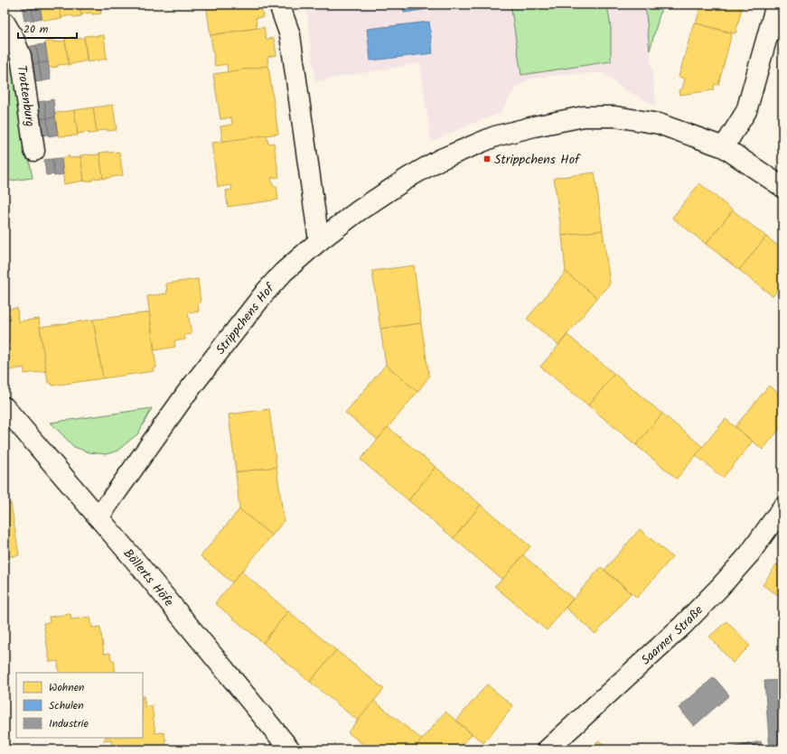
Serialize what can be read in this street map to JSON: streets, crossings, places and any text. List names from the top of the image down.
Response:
{
  "streets": {
    "street": [
      "Trottenburg",
      "Strippchens Hof",
      "Böllerts Höfe",
      "Saarner Straße"
    ]
  },
  "crossings": [
    ["Strippchens Hof", "Böllerts Höfe"]
  ],
  "places": {
    "transit": ["Strippchens Hof"]
  },
  "legend": ["Wohnen", "Schulen", "Industrie"],
  "scale_bar": "20 m"
}
